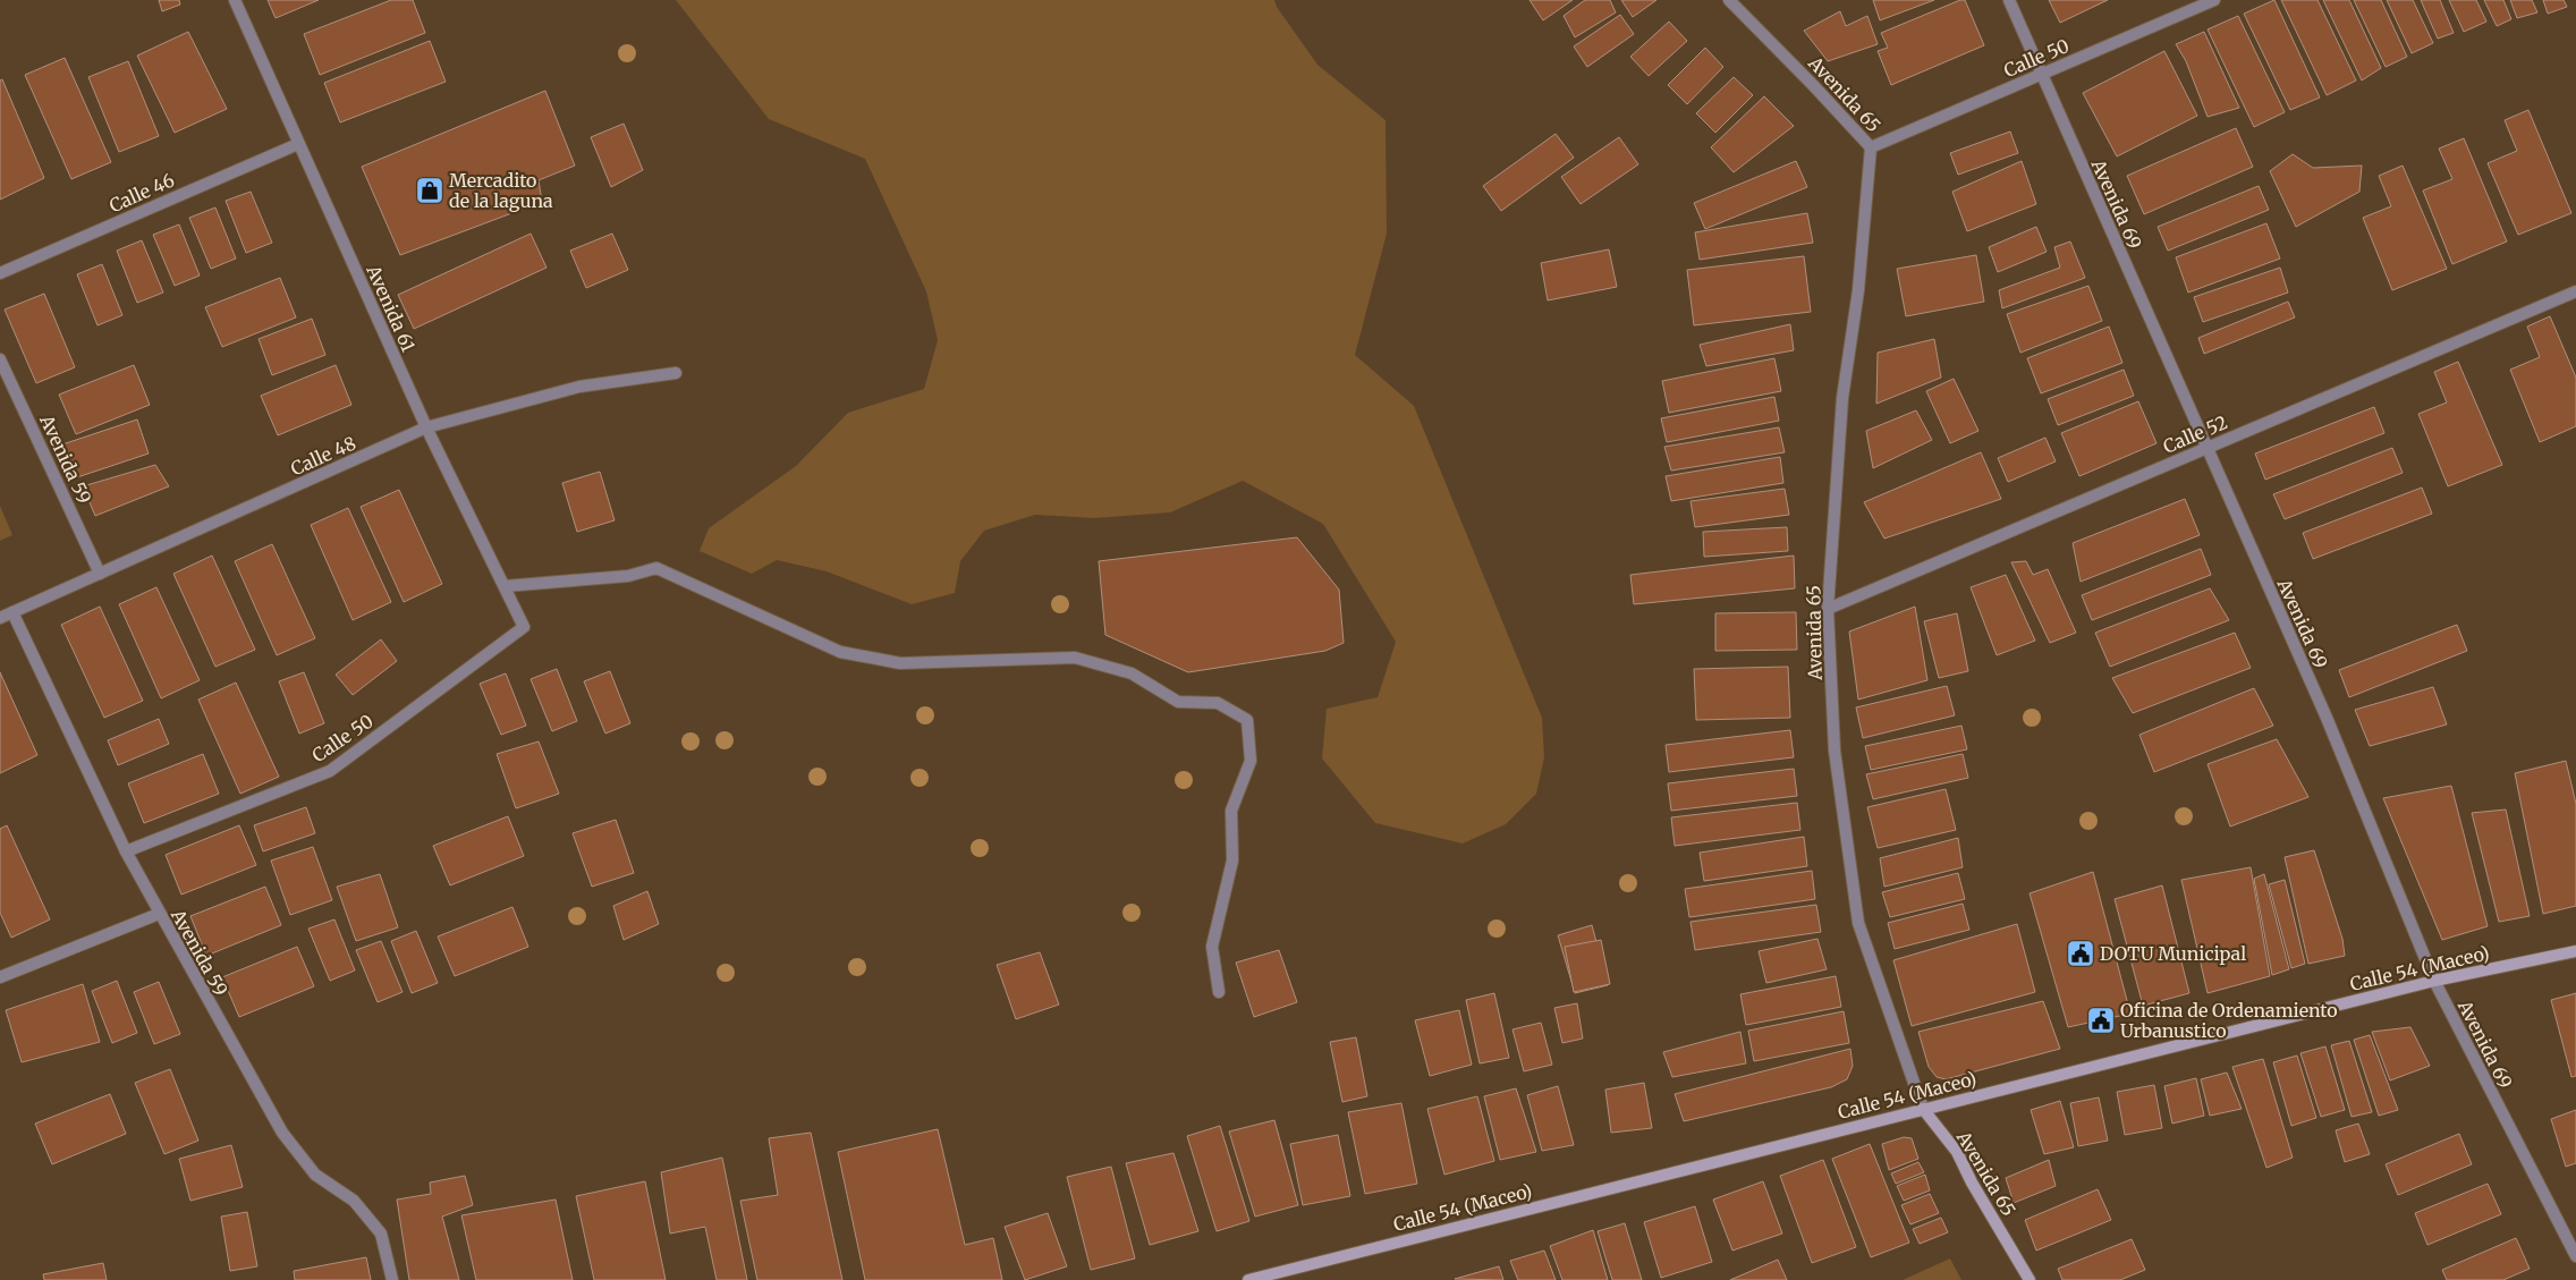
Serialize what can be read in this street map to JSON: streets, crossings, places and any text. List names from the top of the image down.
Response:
{
  "streets": {
    "main road": ["Avenida 65", "Calle 54 (Maceo)"],
    "street": [
      "Calle 50",
      "Calle 46",
      "Avenida 69",
      "Avenida 61",
      "Calle 52",
      "Calle 48",
      "Avenida 59"
    ]
  },
  "crossings": [
    ["Calle 50", "Avenida 65"],
    ["Calle 50", "Avenida 69"],
    ["Calle 50", "Avenida 61"],
    ["Calle 50", "Avenida 59"],
    ["Avenida 65", "Calle 52"],
    ["Avenida 65", "Calle 54 (Maceo)"],
    ["Calle 46", "Avenida 61"],
    ["Avenida 69", "Calle 52"],
    ["Avenida 69", "Calle 54 (Maceo)"],
    ["Avenida 61", "Calle 48"],
    ["Calle 48", "Avenida 59"]
  ],
  "places": {
    "shop": ["Mercadito de la laguna"],
    "public building": ["DOTU Municipal", "Oficina de Ordenamiento Urbanustico"]
  }
}
